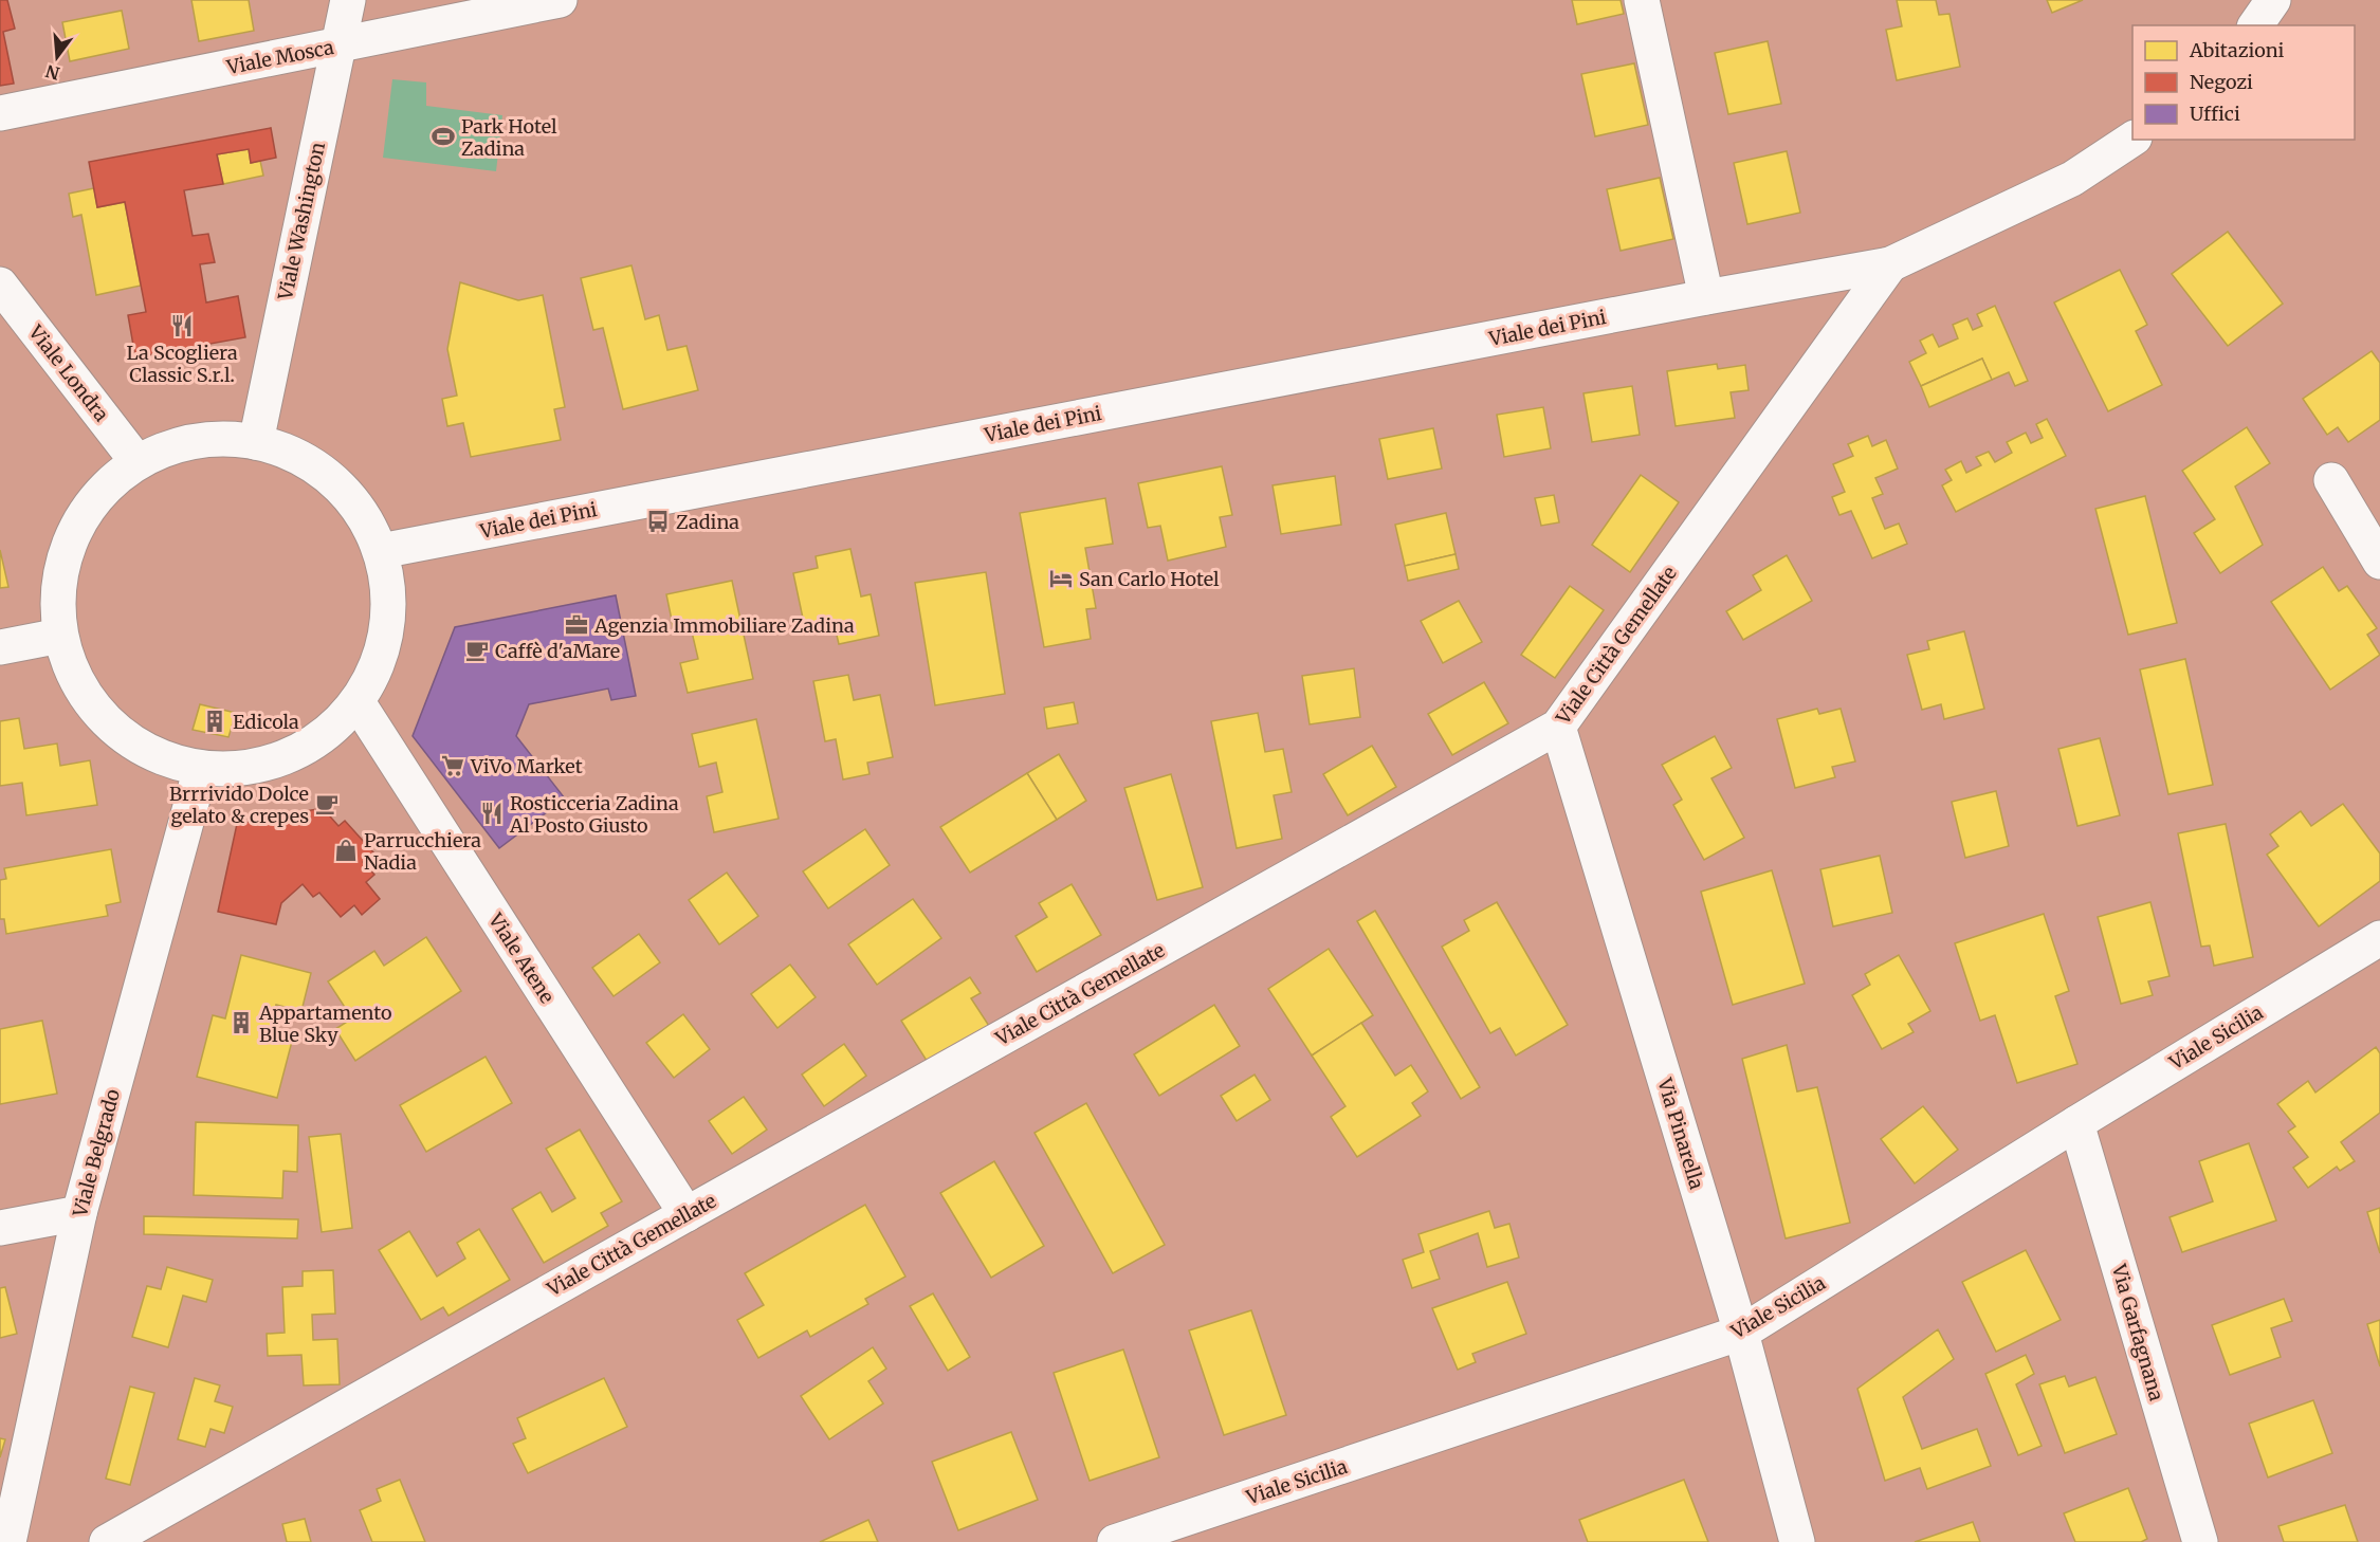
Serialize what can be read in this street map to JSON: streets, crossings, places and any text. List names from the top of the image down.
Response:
{
  "streets": {
    "street": [
      "Viale Mosca",
      "Viale Washington",
      "Viale dei Pini",
      "Viale Londra",
      "Viale Città Gemellate",
      "Viale Atene",
      "Viale Sicilia",
      "Via Pinarella",
      "Viale Belgrado",
      "Via Garfagnana"
    ]
  },
  "crossings": [
    ["Viale Mosca", "Viale Washington"],
    ["Viale dei Pini", "Viale Città Gemellate"],
    ["Viale Città Gemellate", "Viale Atene"],
    ["Viale Città Gemellate", "Via Pinarella"],
    ["Viale Sicilia", "Via Pinarella"],
    ["Viale Sicilia", "Via Garfagnana"]
  ],
  "places": {
    "sports": ["Park Hotel Zadina"],
    "restaurant": ["La Scogliera Classic S.r.l.", "Rosticceria Zadina Al Posto Giusto"],
    "bus stop": ["Zadina"],
    "hotel": ["San Carlo Hotel"],
    "office": ["Agenzia Immobiliare Zadina"],
    "cafe": ["Caffè d'aMare", "Brrrivido Dolce gelato & crepes"],
    "building": ["Edicola", "Appartamento Blue Sky"],
    "supermarket": ["ViVo Market"],
    "shop": ["Parrucchiera Nadia"]
  },
  "legend": ["Abitazioni", "Negozi", "Uffici"],
  "north": "bottom"
}
